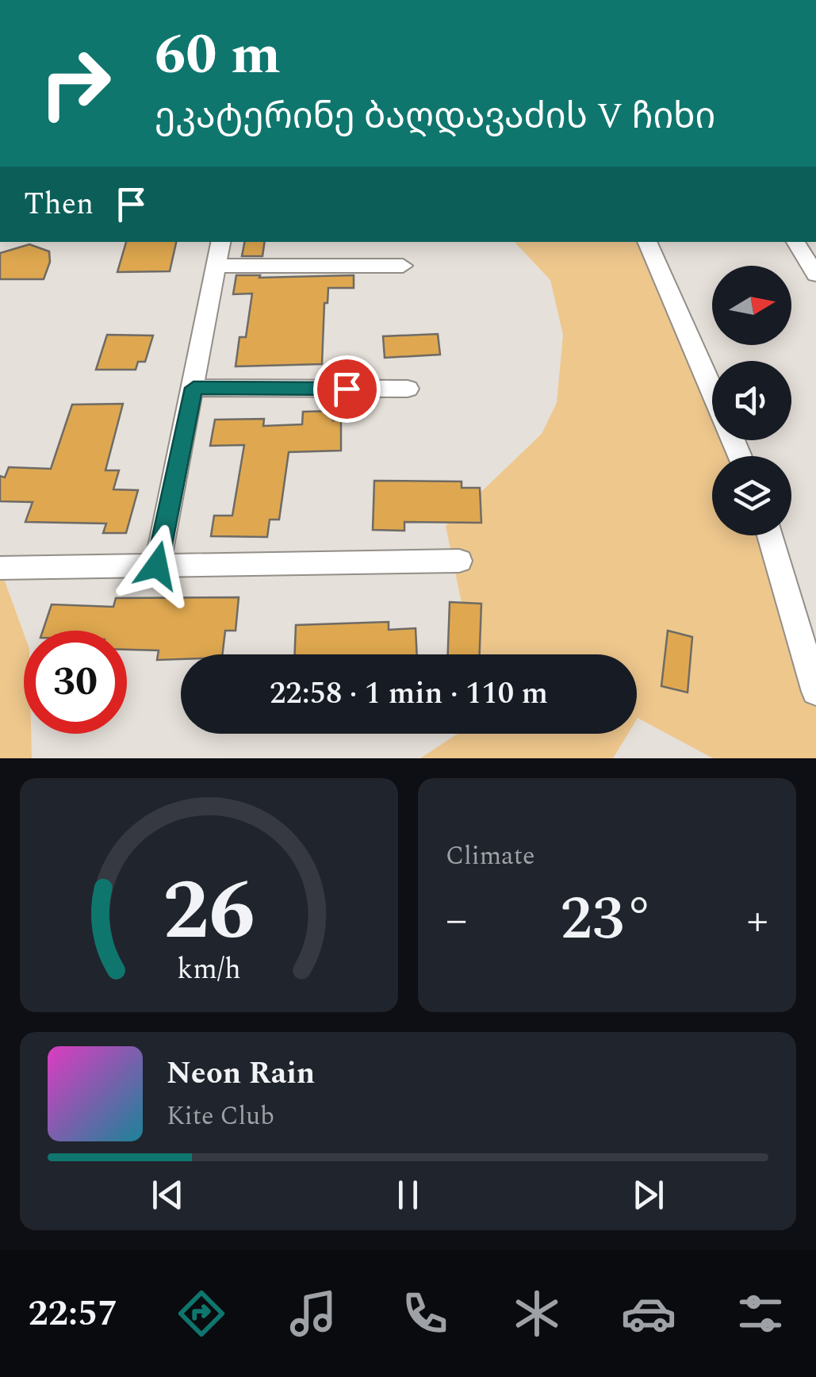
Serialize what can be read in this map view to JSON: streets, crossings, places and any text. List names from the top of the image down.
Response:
{
  "north": "right",
  "page": {
    "turn": ["60 m", "ეკატერინე ბაღდავაძის V ჩიხი"],
    "then": "Then",
    "limit": "30",
    "trip": "22:58 · 1 min · 110 m",
    "tile": "Climate",
    "heat": ["−", "23°", "+"],
    "song": ["Neon Rain", "Kite Club"],
    "tabs": "22:57",
    "gauge": ["26", "km/h"]
  }
}
